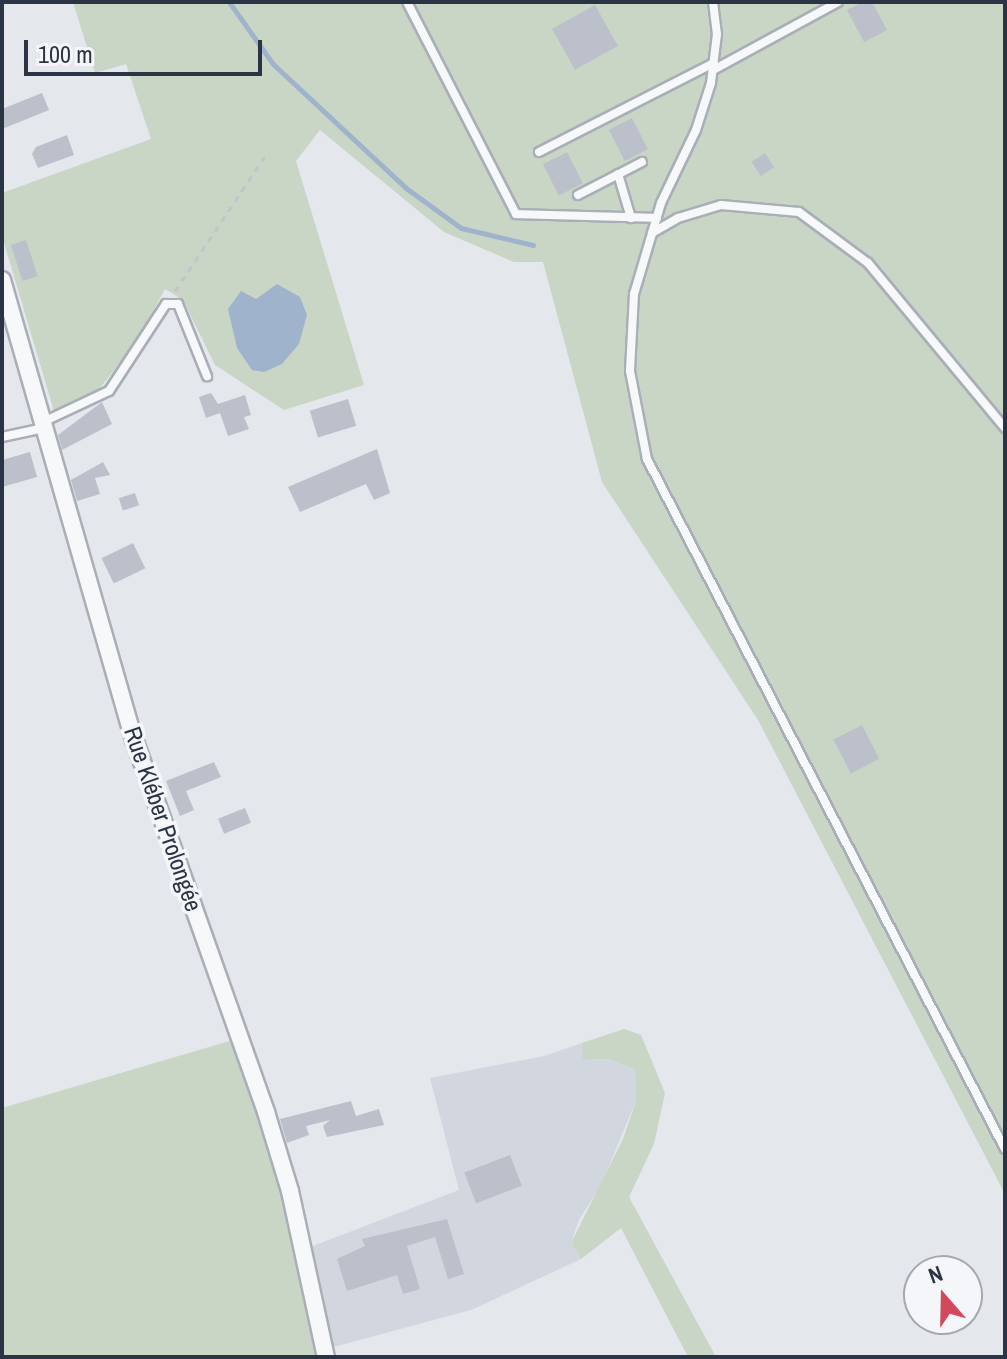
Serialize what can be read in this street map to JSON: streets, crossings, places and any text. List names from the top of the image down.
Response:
{
  "streets": {
    "street": ["Rue Kléber Prolongée"]
  },
  "scale_bar": "100 m",
  "north": "top"
}
